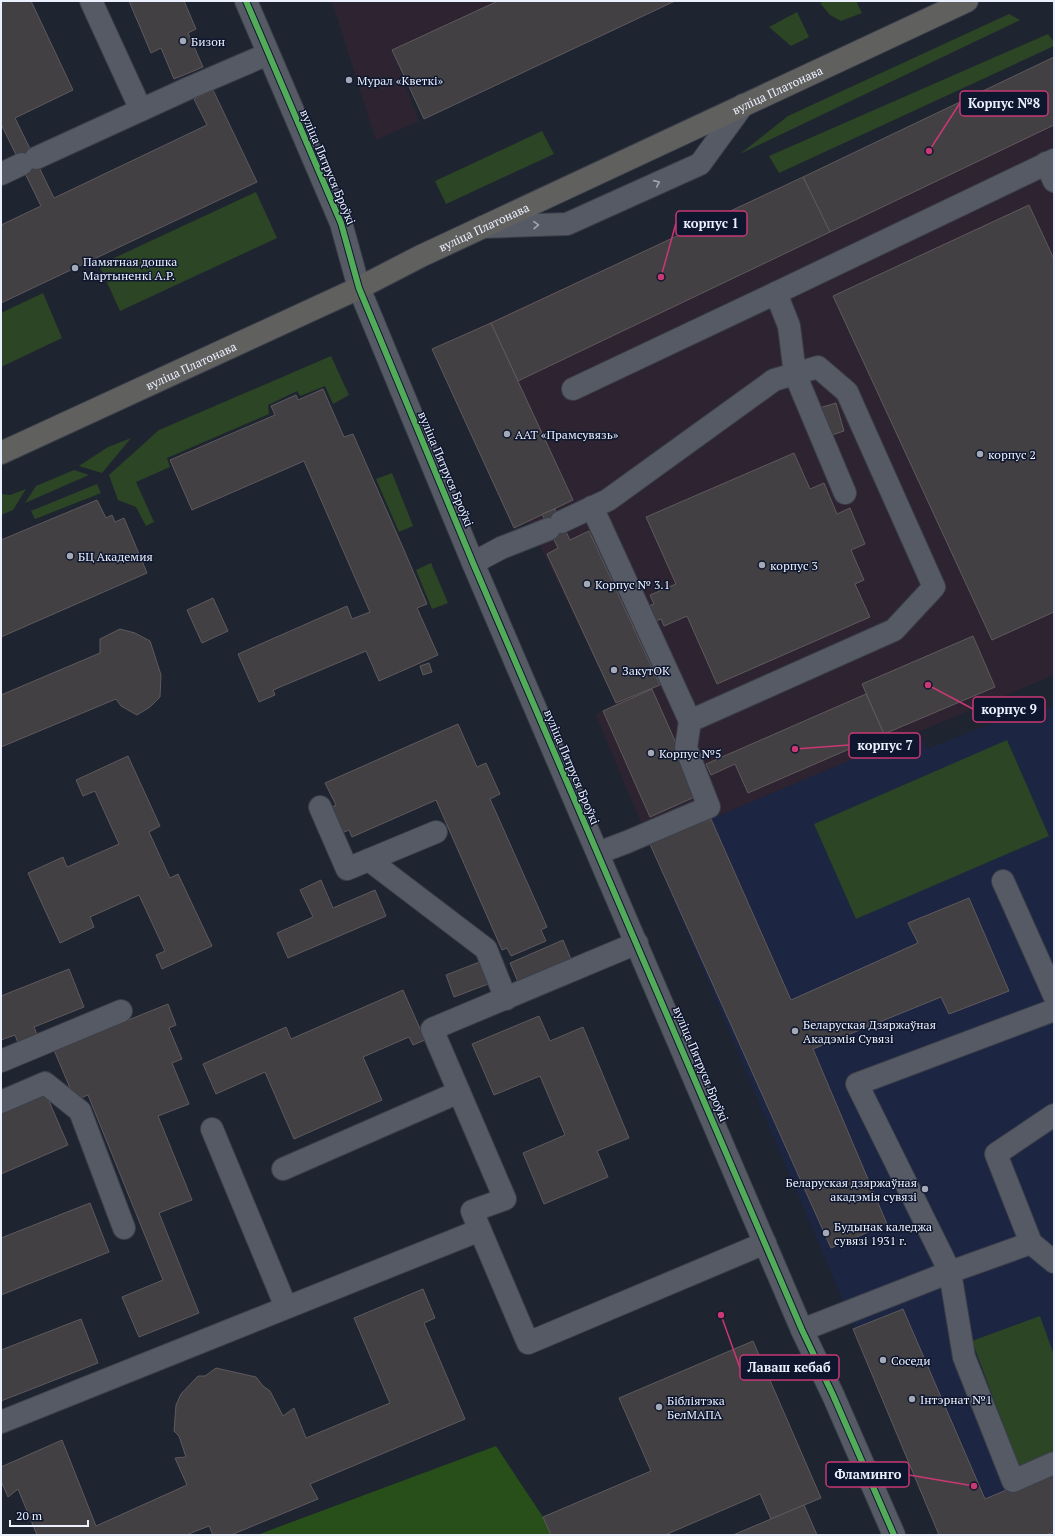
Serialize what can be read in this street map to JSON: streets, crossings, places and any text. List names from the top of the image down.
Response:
{
  "streets": {
    "main road": ["вуліца Платонава"],
    "street": ["вуліца Пятруся Броўкі"]
  },
  "crossings": [
    ["вуліца Платонава", "вуліца Пятруся Броўкі"]
  ],
  "places": [
    "Бизон",
    "Мурал «Кветкі»",
    "Корпус №8",
    "Памятная дошка Мартыненкі А.Р.",
    "корпус 1",
    "ААТ «Прамсувязь»",
    "корпус 2",
    "БЦ Академия",
    "корпус 3",
    "Корпус № 3.1",
    "ЗакутОК",
    "корпус 9",
    "корпус 7",
    "Корпус №5",
    "Беларуская Дзяржаўная Акадэмія Сувязі",
    "Беларуская дзяржаўная акадэмія сувязі",
    "Будынак каледжа сувязі 1931 г.",
    "Лаваш кебаб",
    "Соседи",
    "Інтэрнат №1",
    "Бібліятэка БелМАПА",
    "Фламинго"
  ],
  "scale_bar": "20 m"
}
